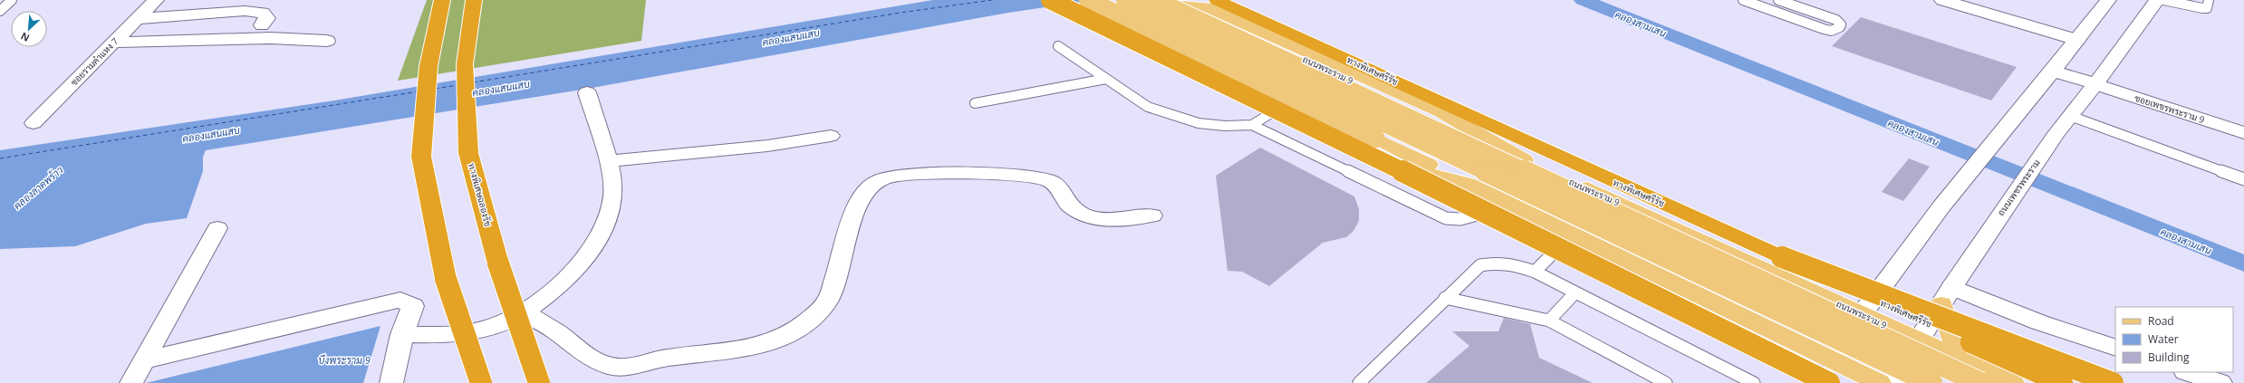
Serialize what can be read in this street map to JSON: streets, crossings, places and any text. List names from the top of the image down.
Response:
{
  "streets": {
    "highway": ["ทางพิเศษศรีรัช", "ทางพิเศษฉลองรัช"],
    "main road": ["ถนนพระราม 9"],
    "street": ["ซอยรามคำแหง 7", "ซอยเพชรพระราม 9", "ถนนเพชรพระราม"]
  },
  "crossings": [
    ["ถนนพระราม 9", "ถนนเพชรพระราม"],
    ["ซอยเพชรพระราม 9", "ถนนเพชรพระราม"]
  ],
  "water": [
    "คลองสามเสน",
    "คลองแสนแสบ",
    "คลองลาดพร้าว",
    "บึงพระราม 9"
  ],
  "legend": ["Road", "Water", "Building"],
  "north": "bottom left"
}
